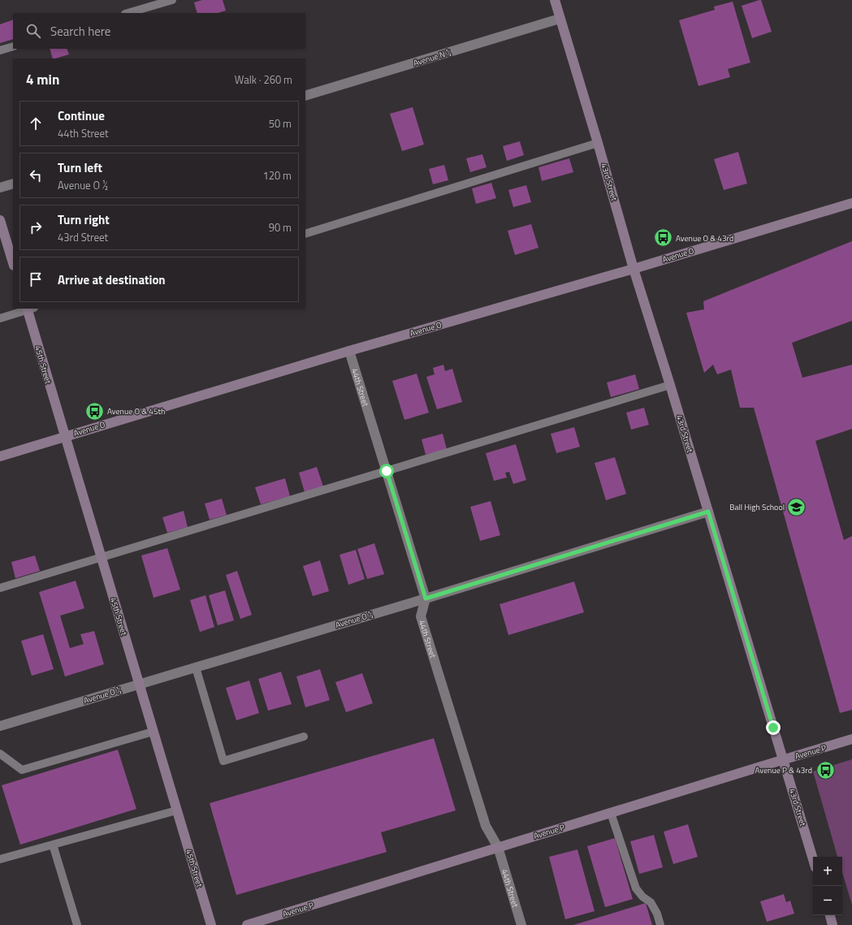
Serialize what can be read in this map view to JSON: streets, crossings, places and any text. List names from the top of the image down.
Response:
{
  "streets": {
    "main road": [
      "43rd Street",
      "Avenue O",
      "45th Street",
      "Avenue P"
    ],
    "street": ["Avenue N ½", "44th Street", "Avenue O ½"]
  },
  "crossings": [
    ["Avenue N ½", "43rd Street"],
    ["43rd Street", "Avenue O"],
    ["43rd Street", "Avenue O ½"],
    ["43rd Street", "Avenue P"],
    ["Avenue O", "45th Street"],
    ["Avenue O", "44th Street"],
    ["45th Street", "Avenue O ½"],
    ["44th Street", "Avenue O ½"],
    ["44th Street", "Avenue P"]
  ],
  "places": {
    "bus stop": ["Avenue O & 43rd", "Avenue O & 45th", "Avenue P & 43rd"],
    "school or university": ["Ball High School"]
  },
  "page": {
    "search": "Search here",
    "heading": ["4 min", "Walk · 260 m"],
    "list": [
      ["Continue", "44th Street", "50 m"],
      ["Turn left", "Avenue O ½", "120 m"],
      ["Turn right", "43rd Street", "90 m"],
      "Arrive at destination"
    ],
    "map_buttons": ["+", "−"]
  }
}
